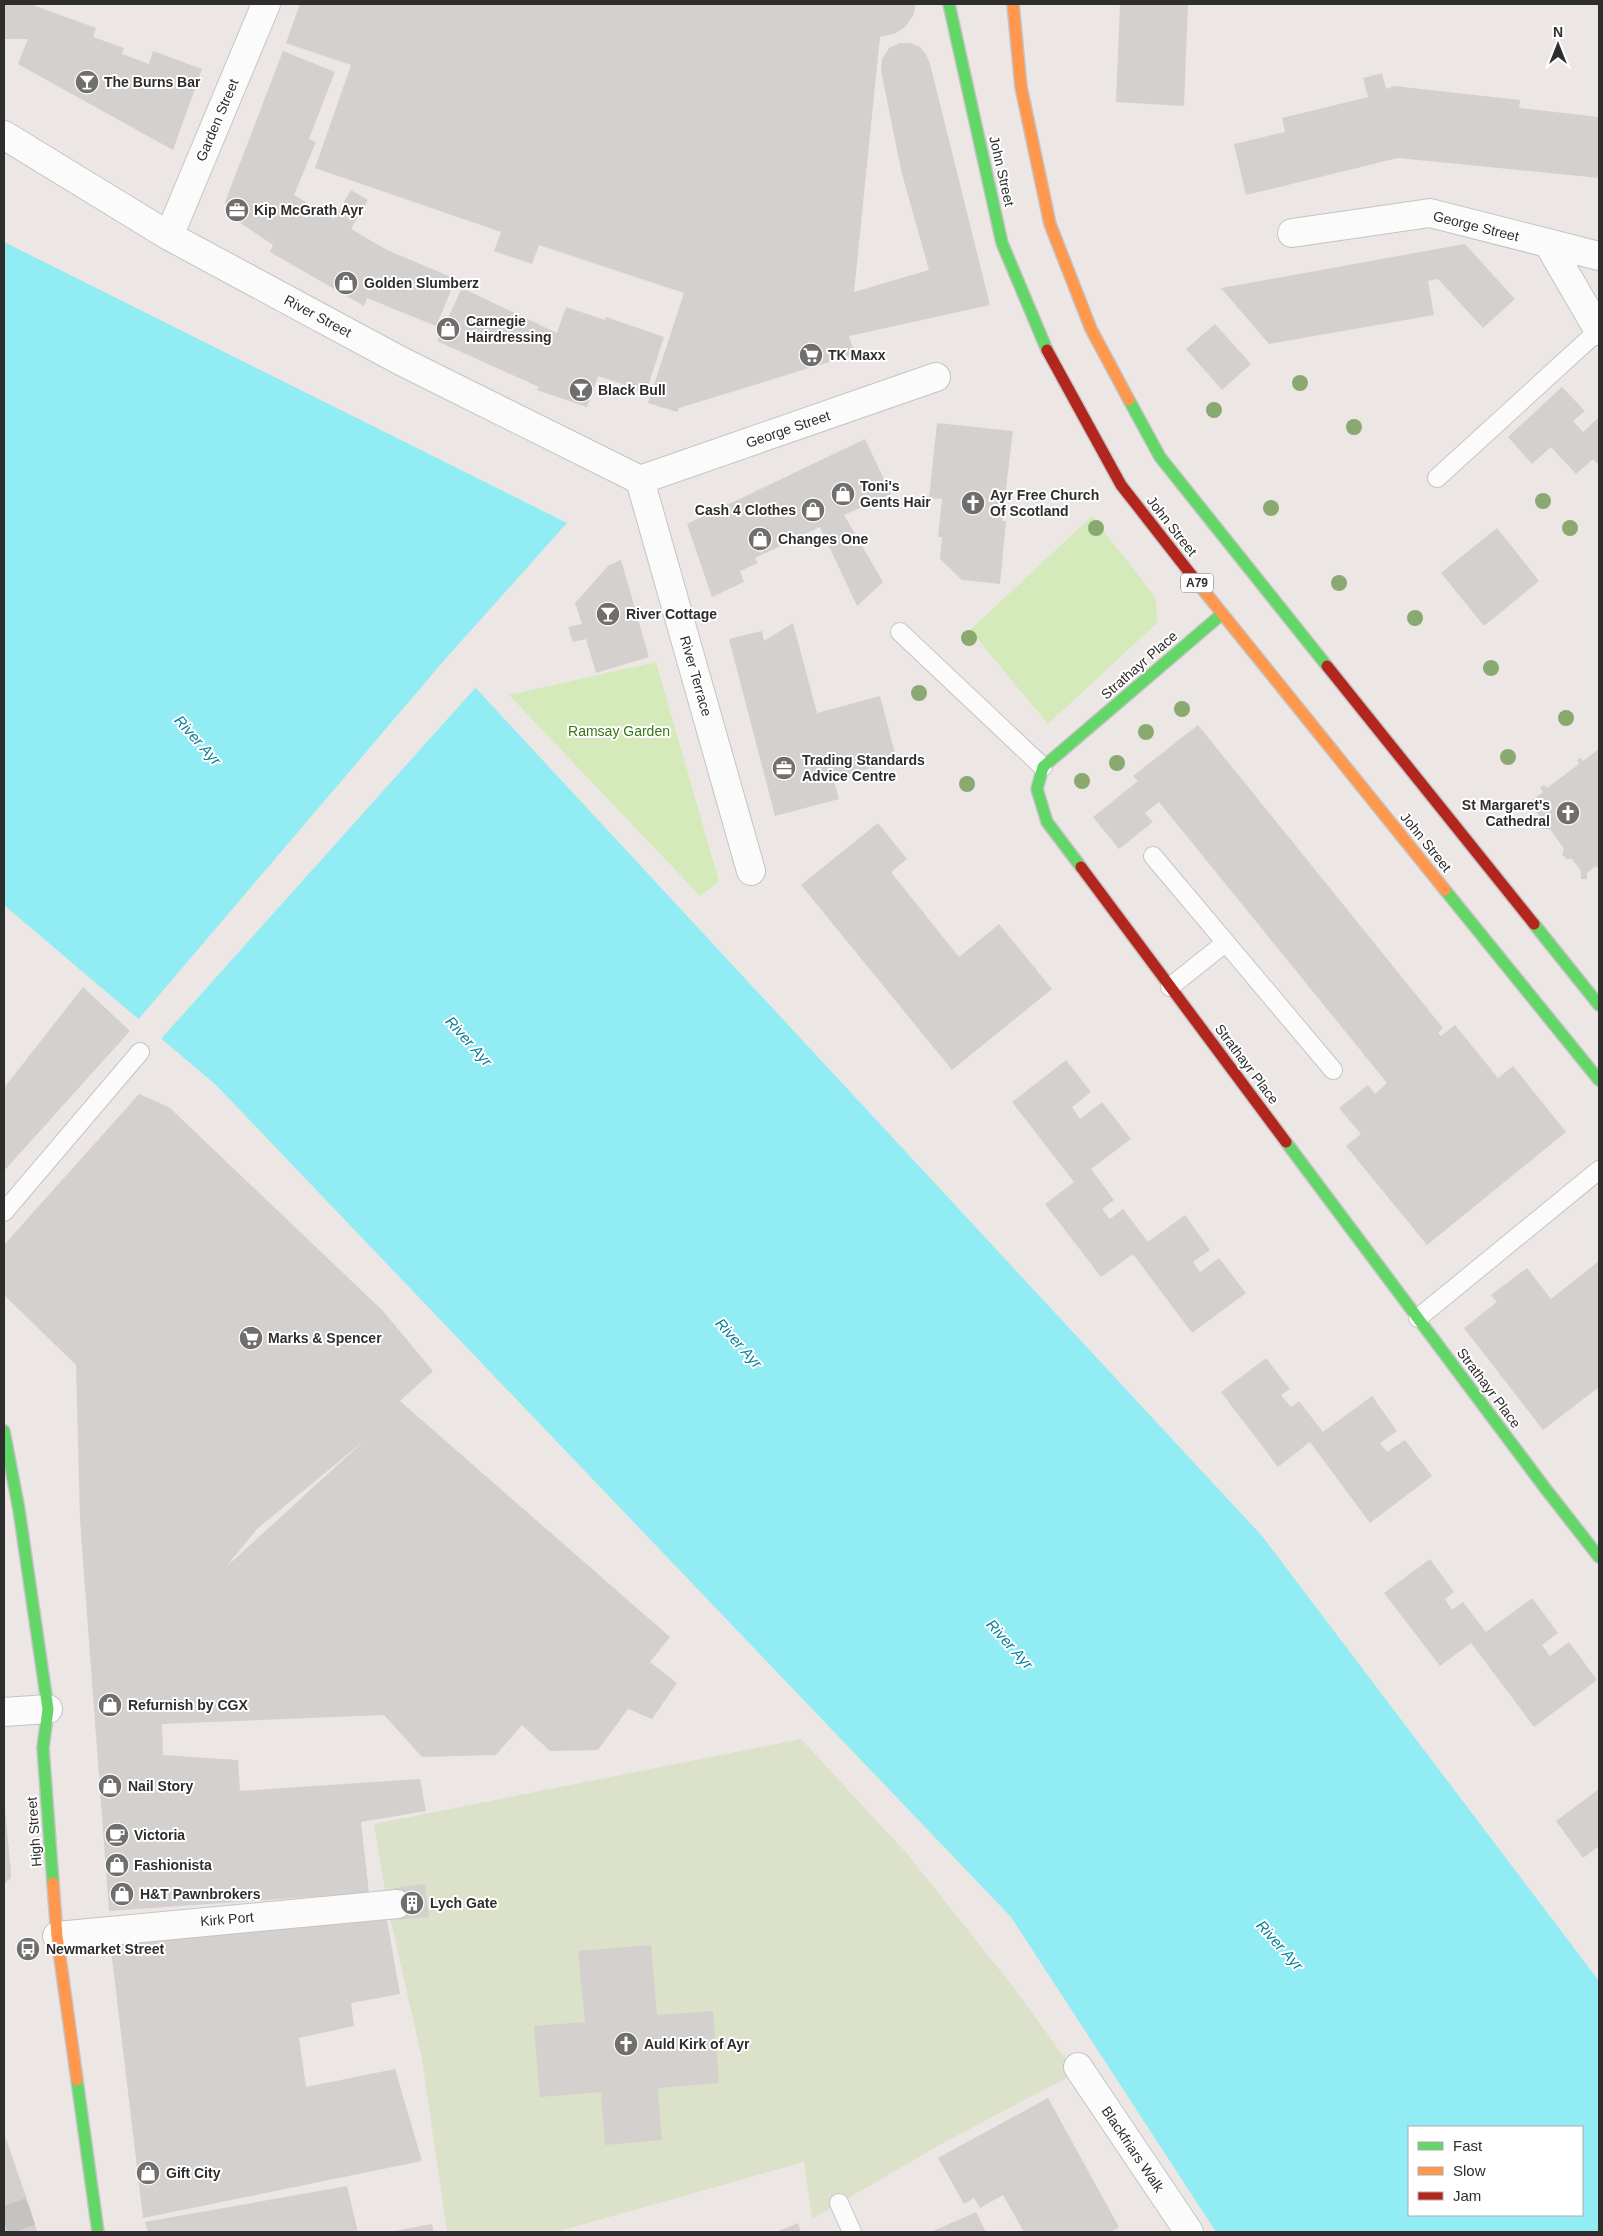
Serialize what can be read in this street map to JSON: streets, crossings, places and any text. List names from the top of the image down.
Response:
{
  "streets": {
    "main road": [
      "John Street",
      "A79",
      "Strathayr Place",
      "High Street"
    ],
    "street": [
      "Garden Street",
      "George Street",
      "River Street",
      "River Terrace",
      "Kirk Port",
      "Blackfriars Walk"
    ]
  },
  "crossings": [
    ["Garden Street", "River Street"],
    ["John Street", "Strathayr Place"],
    ["George Street", "River Street"],
    ["George Street", "River Terrace"],
    ["River Street", "River Terrace"],
    ["High Street", "Kirk Port"]
  ],
  "water": ["River Ayr"],
  "parks": ["Ramsay Garden"],
  "places": {
    "bar": ["The Burns Bar", "Black Bull", "River Cottage"],
    "office": ["Kip McGrath Ayr", "Trading Standards Advice Centre"],
    "shop": [
      "Golden Slumberz",
      "Carnegie Hairdressing",
      "Toni's Gents Hair",
      "Cash 4 Clothes",
      "Changes One",
      "Refurnish by CGX",
      "Nail Story",
      "Fashionista",
      "H&T Pawnbrokers",
      "Gift City"
    ],
    "supermarket": ["TK Maxx", "Marks & Spencer"],
    "church": ["Ayr Free Church Of Scotland", "St Margaret's Cathedral", "Auld Kirk of Ayr"],
    "cafe": ["Victoria"],
    "building": ["Lych Gate"],
    "bus stop": ["Newmarket Street"]
  },
  "legend": ["Fast", "Slow", "Jam"],
  "north": "top"
}
